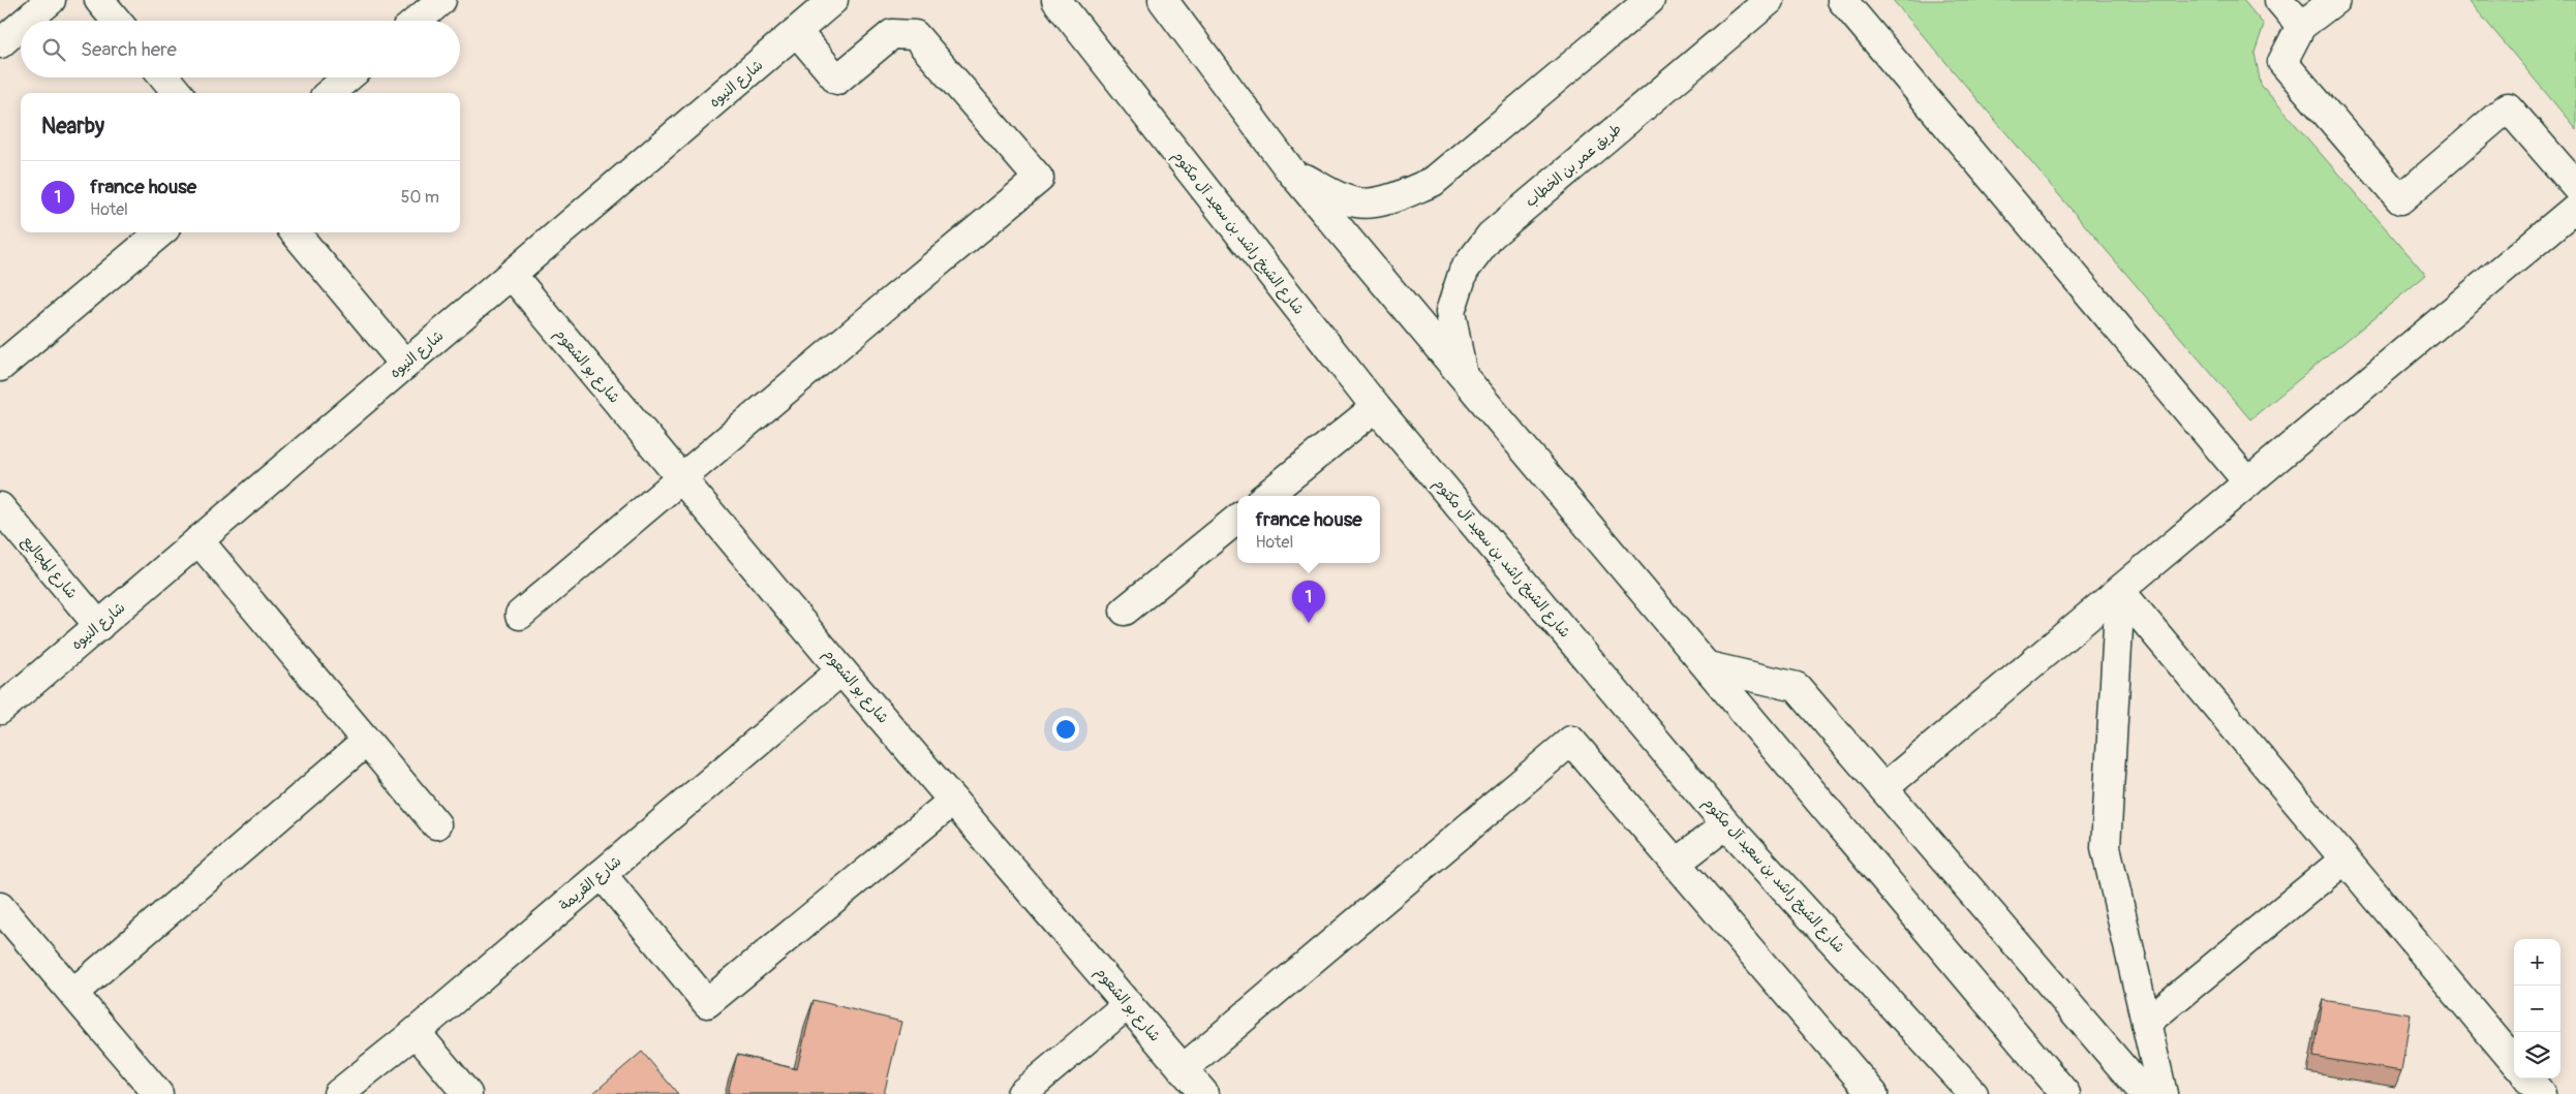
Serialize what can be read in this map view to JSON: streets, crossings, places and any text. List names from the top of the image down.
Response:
{
  "streets": {
    "street": [
      "شارع النيوه",
      "طريق عمر بن الخطاب",
      "شارع الشيخ راشد بن سعيد آل مكتوم",
      "شارع بو الشعوم",
      "شارع المجاليع",
      "شارع القريمة"
    ]
  },
  "crossings": [
    ["شارع النيوه", "شارع بو الشعوم"],
    ["شارع النيوه", "شارع المجاليع"],
    ["شارع بو الشعوم", "شارع القريمة"]
  ],
  "page": {
    "search": "Search here",
    "heading": "Nearby",
    "list": [
      {
        "mark": "1",
        "name": "france house",
        "note": "Hotel",
        "value": "50 m"
      }
    ],
    "popup": ["france house", "Hotel"],
    "pins": "1",
    "map_buttons": ["+", "−"]
  }
}
